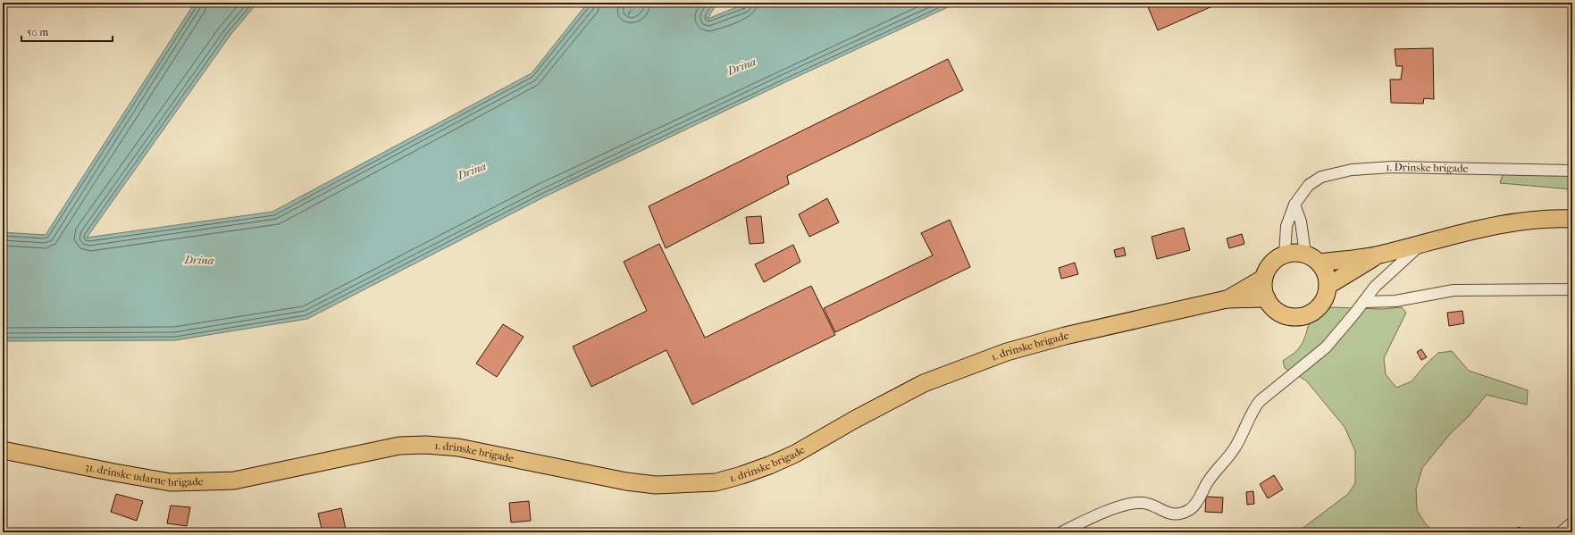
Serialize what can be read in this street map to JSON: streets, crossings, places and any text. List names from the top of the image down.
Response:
{
  "streets": {
    "main road": ["1. drinske brigade", "31. drinske udarne brigade"],
    "street": ["1. Drinske brigade"]
  },
  "crossings": [
    ["1. drinske brigade", "31. drinske udarne brigade"]
  ],
  "water": ["Drina"],
  "scale_bar": "50 m"
}
